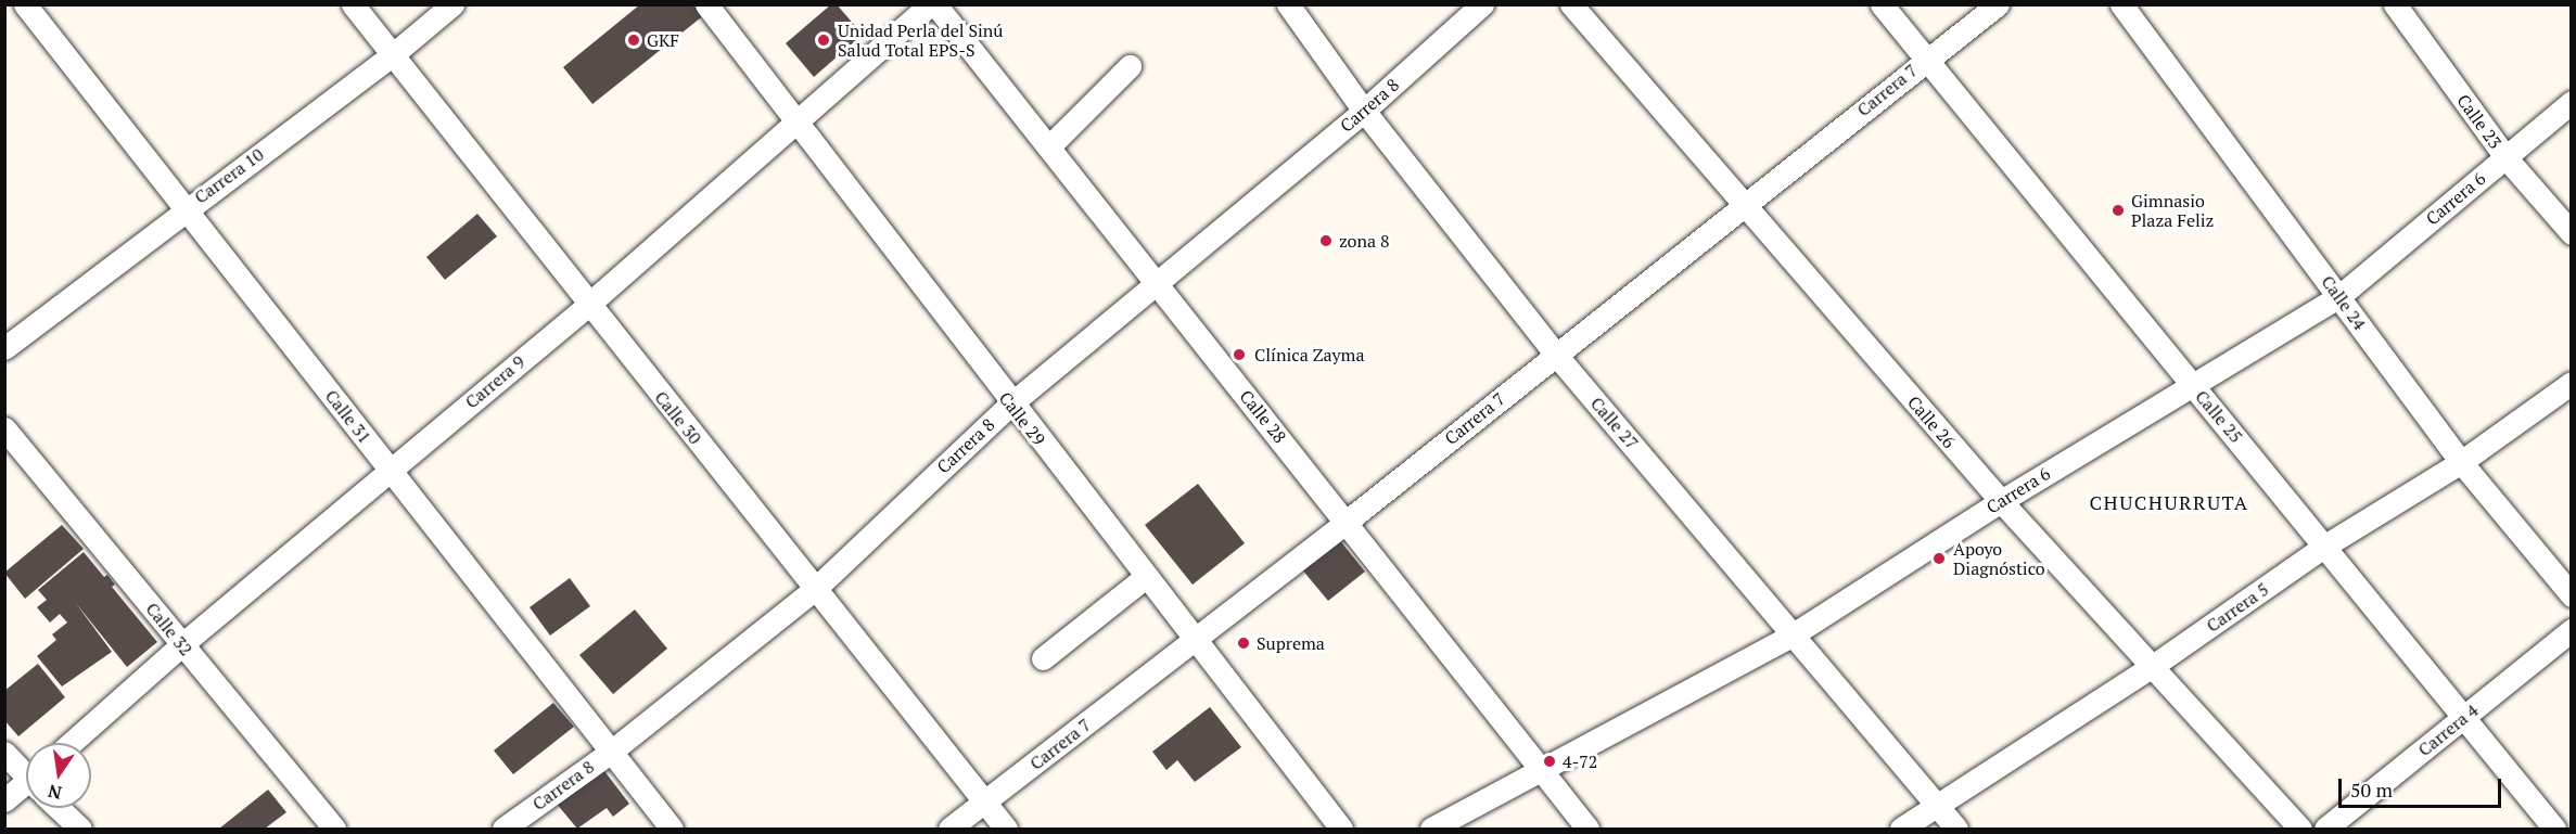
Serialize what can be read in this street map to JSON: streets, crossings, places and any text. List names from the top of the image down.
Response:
{
  "streets": {
    "street": [
      "Carrera 7",
      "Carrera 8",
      "Calle 23",
      "Carrera 10",
      "Carrera 6",
      "Calle 24",
      "Carrera 9",
      "Calle 31",
      "Calle 28",
      "Calle 25",
      "Calle 30",
      "Calle 29",
      "Calle 26",
      "Calle 27",
      "Carrera 5",
      "Calle 32",
      "Carrera 4"
    ]
  },
  "crossings": [
    ["Carrera 7", "Calle 28"],
    ["Carrera 7", "Calle 25"],
    ["Carrera 7", "Calle 30"],
    ["Carrera 7", "Calle 29"],
    ["Carrera 7", "Calle 26"],
    ["Carrera 7", "Calle 27"],
    ["Carrera 8", "Calle 31"],
    ["Carrera 8", "Calle 28"],
    ["Carrera 8", "Calle 30"],
    ["Carrera 8", "Calle 29"],
    ["Carrera 8", "Calle 27"],
    ["Calle 23", "Carrera 6"],
    ["Carrera 10", "Calle 31"],
    ["Carrera 10", "Calle 30"],
    ["Carrera 6", "Calle 24"],
    ["Carrera 6", "Calle 28"],
    ["Carrera 6", "Calle 25"],
    ["Carrera 6", "Calle 26"],
    ["Carrera 6", "Calle 27"],
    ["Calle 24", "Carrera 5"],
    ["Carrera 9", "Calle 31"],
    ["Carrera 9", "Calle 30"],
    ["Carrera 9", "Calle 29"],
    ["Carrera 9", "Calle 32"],
    ["Calle 25", "Carrera 5"],
    ["Calle 25", "Carrera 4"],
    ["Calle 26", "Carrera 5"],
    ["Calle 27", "Carrera 5"]
  ],
  "districts": ["CHUCHURRUTA"],
  "places": [
    "GKF",
    "Unidad Perla del Sinú Salud Total EPS-S",
    "Gimnasio Plaza Feliz",
    "zona 8",
    "Clínica Zayma",
    "Apoyo Diagnóstico",
    "Suprema",
    "4-72"
  ],
  "scale_bar": "50 m",
  "north": "bottom"
}
